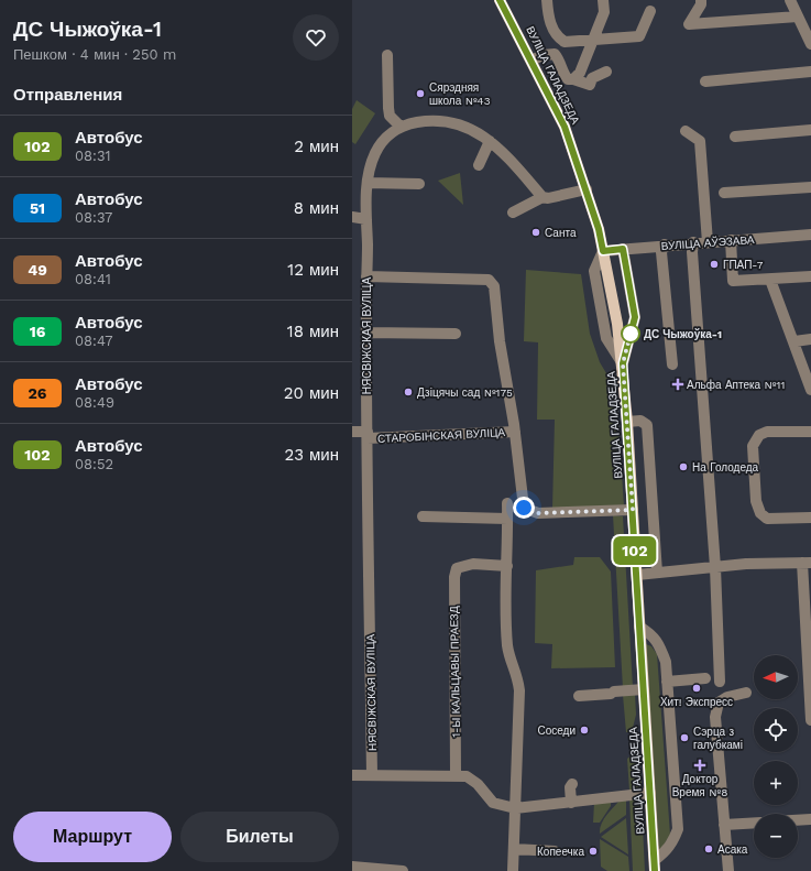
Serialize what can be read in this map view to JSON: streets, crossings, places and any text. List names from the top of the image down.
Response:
{
  "streets": {
    "main road": ["ВУЛІЦА ГАЛАДЗЕДА"],
    "street": [
      "ВУЛІЦА АЎЭЗАВА",
      "НЯСВІЖСКАЯ ВУЛІЦА",
      "СТАРОБІНСКАЯ ВУЛІЦА",
      "1-Ы КАЛЬЦАВЫ ПРАЕЗД"
    ]
  },
  "crossings": [
    ["ВУЛІЦА ГАЛАДЗЕДА", "ВУЛІЦА АЎЭЗАВА"],
    ["НЯСВІЖСКАЯ ВУЛІЦА", "СТАРОБІНСКАЯ ВУЛІЦА"]
  ],
  "places": {
    "other": [
      "Сярэдняя школа №43",
      "Санта",
      "ГПАП-7",
      "ДС Чыжоўка-1",
      "Дзіцячы сад №175",
      "На Голодеда",
      "Хит! Экспресс",
      "Соседи",
      "Сэрца з галубкамі",
      "Асака",
      "Копеечка"
    ],
    "health": ["Альфа Аптека №11", "Доктор Время №8"]
  },
  "lines": ["bus line 102"],
  "north": "left",
  "page": {
    "heading": [
      ["ДС Чыжоўка-1", "Пешком · 4 мин · 250 m"],
      "Отправления"
    ],
    "on_map": "102",
    "list": [
      {
        "mark": "102",
        "name": "Автобус",
        "note": "08:31",
        "value": "2 мин"
      },
      {
        "mark": "51",
        "name": "Автобус",
        "note": "08:37",
        "value": "8 мин"
      },
      {
        "mark": "49",
        "name": "Автобус",
        "note": "08:41",
        "value": "12 мин"
      },
      {
        "mark": "16",
        "name": "Автобус",
        "note": "08:47",
        "value": "18 мин"
      },
      {
        "mark": "26",
        "name": "Автобус",
        "note": "08:49",
        "value": "20 мин"
      },
      {
        "mark": "102",
        "name": "Автобус",
        "note": "08:52",
        "value": "23 мин"
      }
    ],
    "map_buttons": ["+", "−"],
    "buttons": ["Маршрут", "Билеты"]
  }
}
